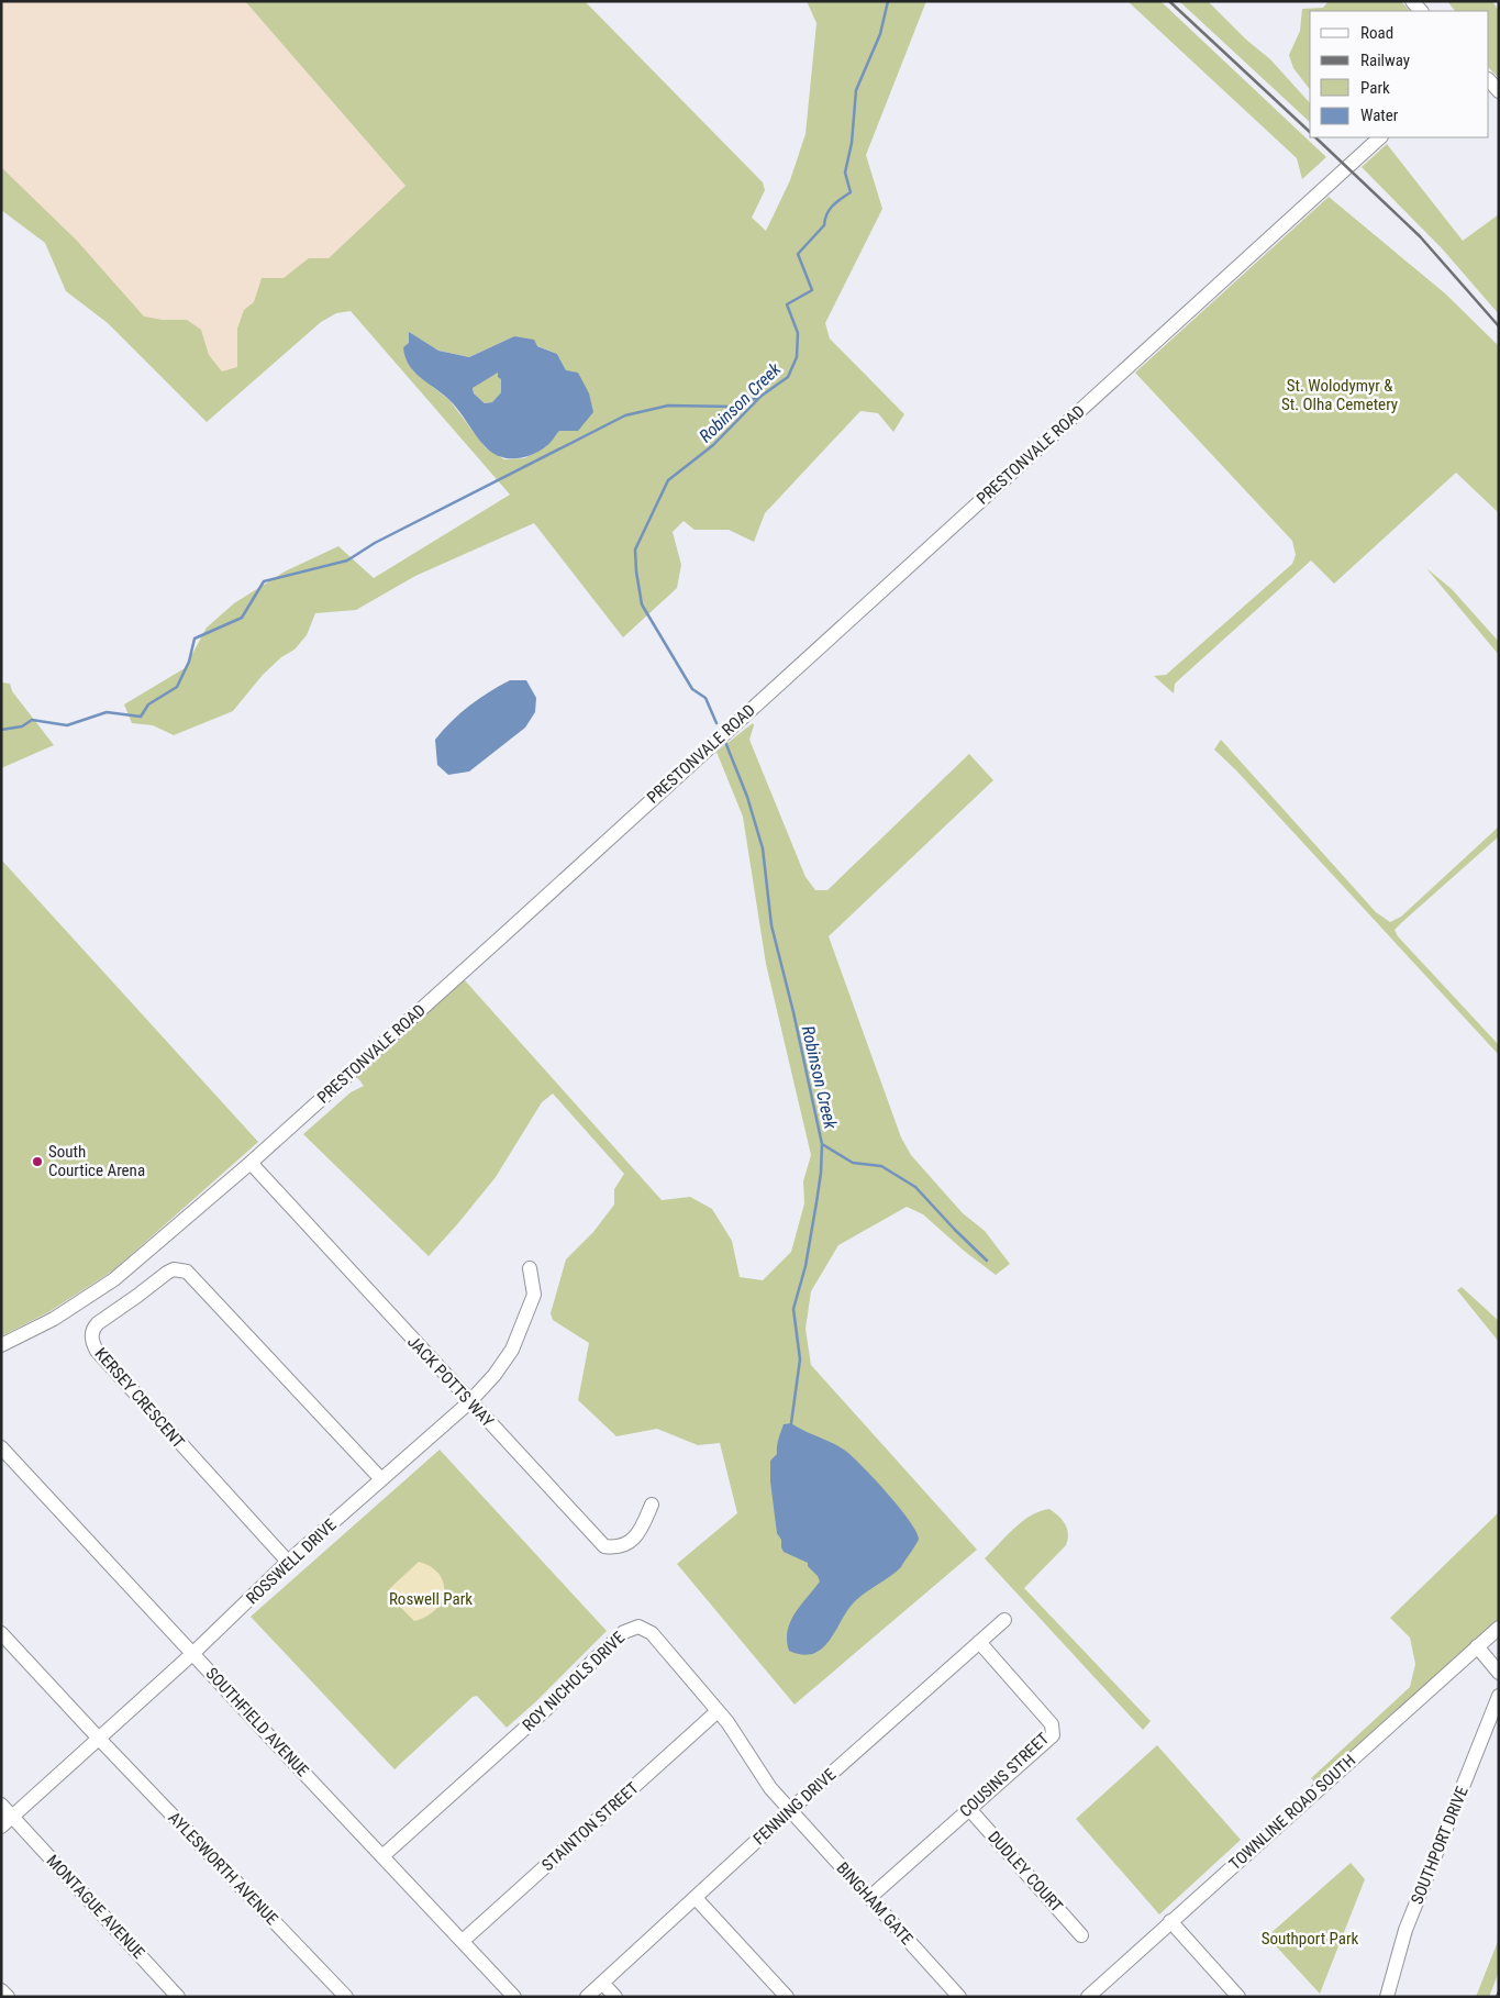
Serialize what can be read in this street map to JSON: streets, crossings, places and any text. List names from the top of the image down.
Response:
{
  "streets": {
    "street": [
      "PRESTONVALE ROAD",
      "JACK POTTS WAY",
      "KERSEY CRESCENT",
      "ROSSWELL DRIVE",
      "ROY NICHOLS DRIVE",
      "SOUTHFIELD AVENUE",
      "COUSINS STREET",
      "FENNING DRIVE",
      "TOWNLINE ROAD SOUTH",
      "STAINTON STREET",
      "SOUTHPORT DRIVE",
      "AYLESWORTH AVENUE",
      "DUDLEY COURT",
      "BINGHAM GATE",
      "MONTAGUE AVENUE"
    ]
  },
  "crossings": [
    ["PRESTONVALE ROAD", "JACK POTTS WAY"],
    ["JACK POTTS WAY", "ROSSWELL DRIVE"],
    ["KERSEY CRESCENT", "ROSSWELL DRIVE"],
    ["ROSSWELL DRIVE", "SOUTHFIELD AVENUE"],
    ["ROSSWELL DRIVE", "AYLESWORTH AVENUE"],
    ["ROSSWELL DRIVE", "MONTAGUE AVENUE"],
    ["ROY NICHOLS DRIVE", "SOUTHFIELD AVENUE"],
    ["ROY NICHOLS DRIVE", "FENNING DRIVE"],
    ["ROY NICHOLS DRIVE", "STAINTON STREET"],
    ["ROY NICHOLS DRIVE", "BINGHAM GATE"],
    ["SOUTHFIELD AVENUE", "STAINTON STREET"],
    ["COUSINS STREET", "FENNING DRIVE"],
    ["COUSINS STREET", "DUDLEY COURT"],
    ["COUSINS STREET", "BINGHAM GATE"],
    ["FENNING DRIVE", "BINGHAM GATE"]
  ],
  "water": ["Robinson Creek"],
  "parks": ["St. Wolodymyr & St. Olha Cemetery", "Roswell Park", "Southport Park"],
  "places": ["South Courtice Arena"],
  "legend": [
    "Road",
    "Railway",
    "Park",
    "Water"
  ]
}
